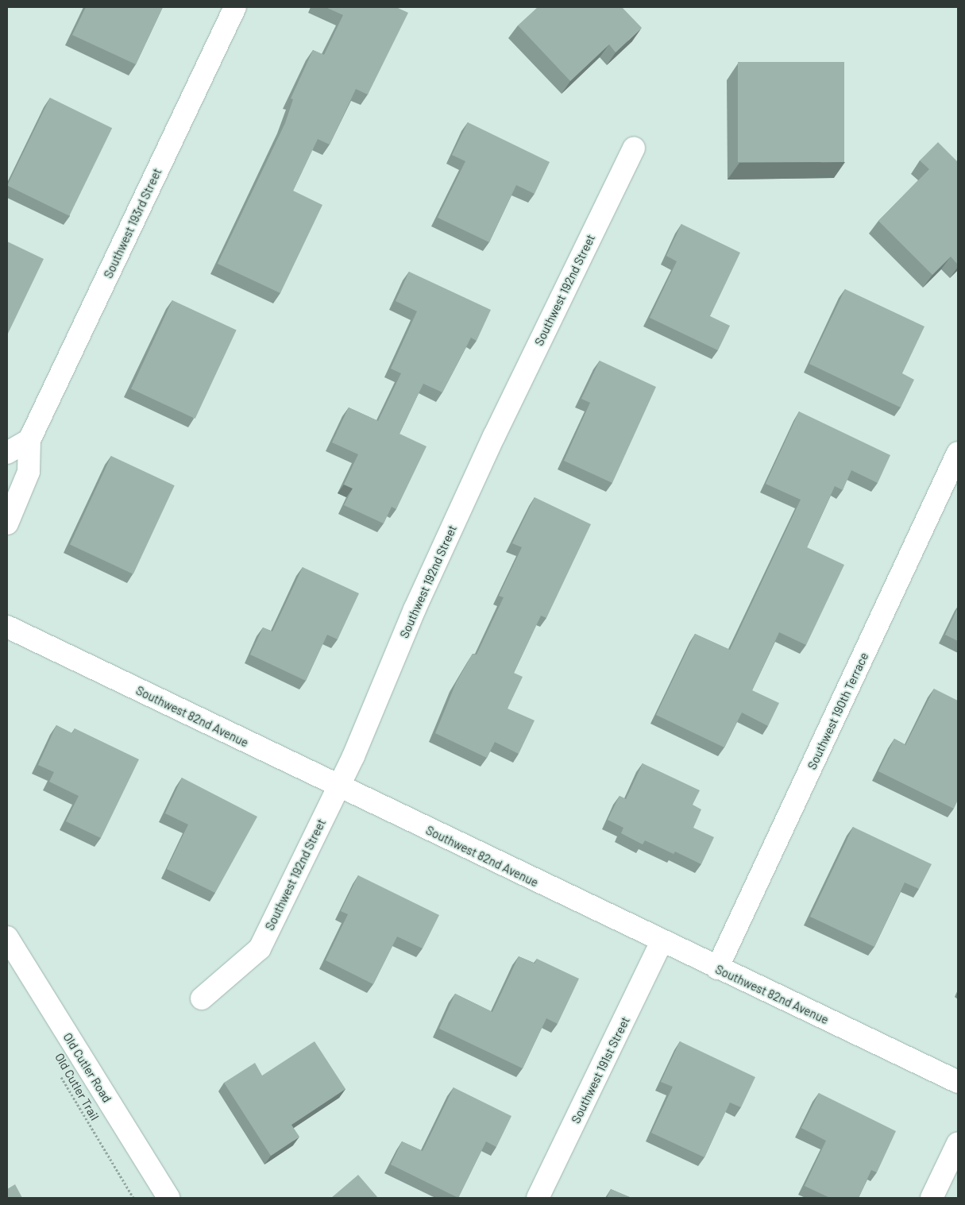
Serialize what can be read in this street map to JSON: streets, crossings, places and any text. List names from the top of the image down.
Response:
{
  "streets": {
    "street": [
      "Southwest 193rd Street",
      "Southwest 192nd Street",
      "Southwest 190th Terrace",
      "Southwest 82nd Avenue",
      "Old Cutler Road",
      "Southwest 191st Street"
    ],
    "path": ["Old Cutler Trail"]
  },
  "crossings": [
    ["Southwest 192nd Street", "Southwest 82nd Avenue"],
    ["Southwest 190th Terrace", "Southwest 82nd Avenue"],
    ["Southwest 82nd Avenue", "Southwest 191st Street"]
  ]
}
